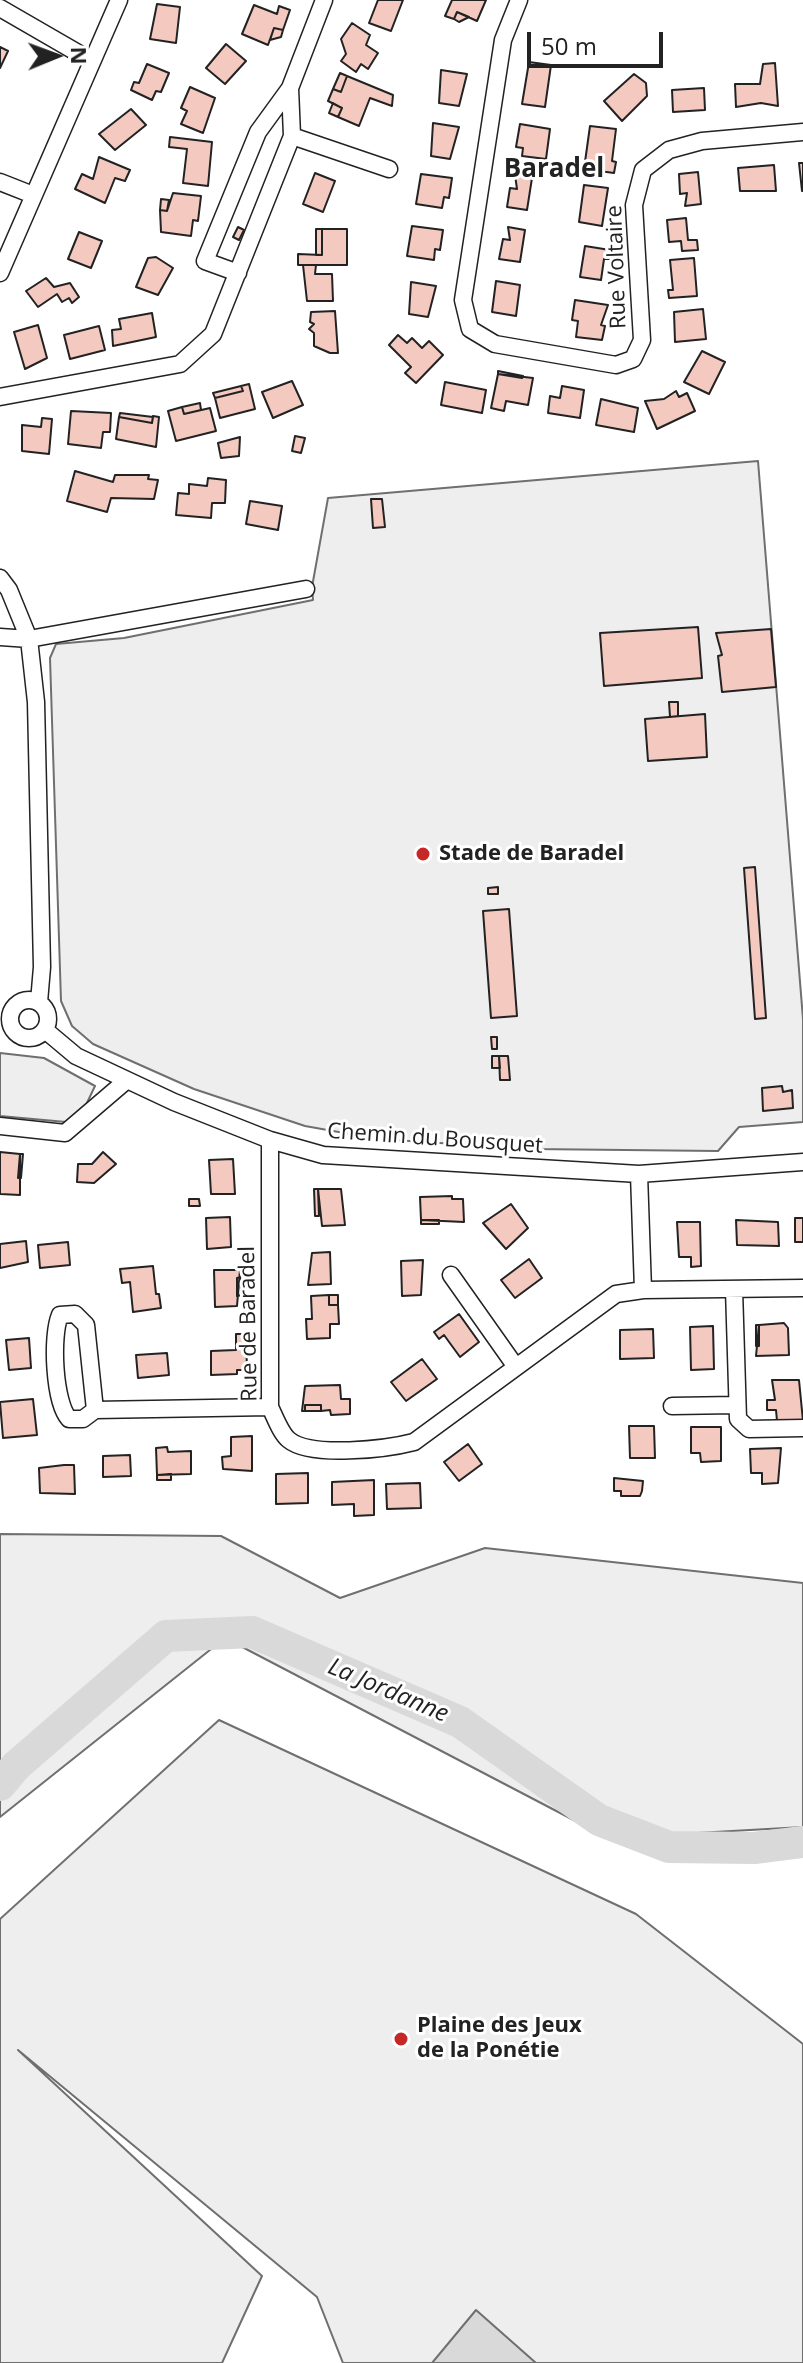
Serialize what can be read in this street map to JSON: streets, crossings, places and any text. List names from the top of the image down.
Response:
{
  "streets": {
    "street": ["Rue Voltaire", "Chemin du Bousquet", "Rue de Baradel"]
  },
  "crossings": [
    ["Chemin du Bousquet", "Rue de Baradel"]
  ],
  "districts": ["Baradel"],
  "water": ["La Jordanne"],
  "places": ["Stade de Baradel", "Plaine des Jeux de la Ponétie"],
  "scale_bar": "50 m",
  "north": "right"
}
